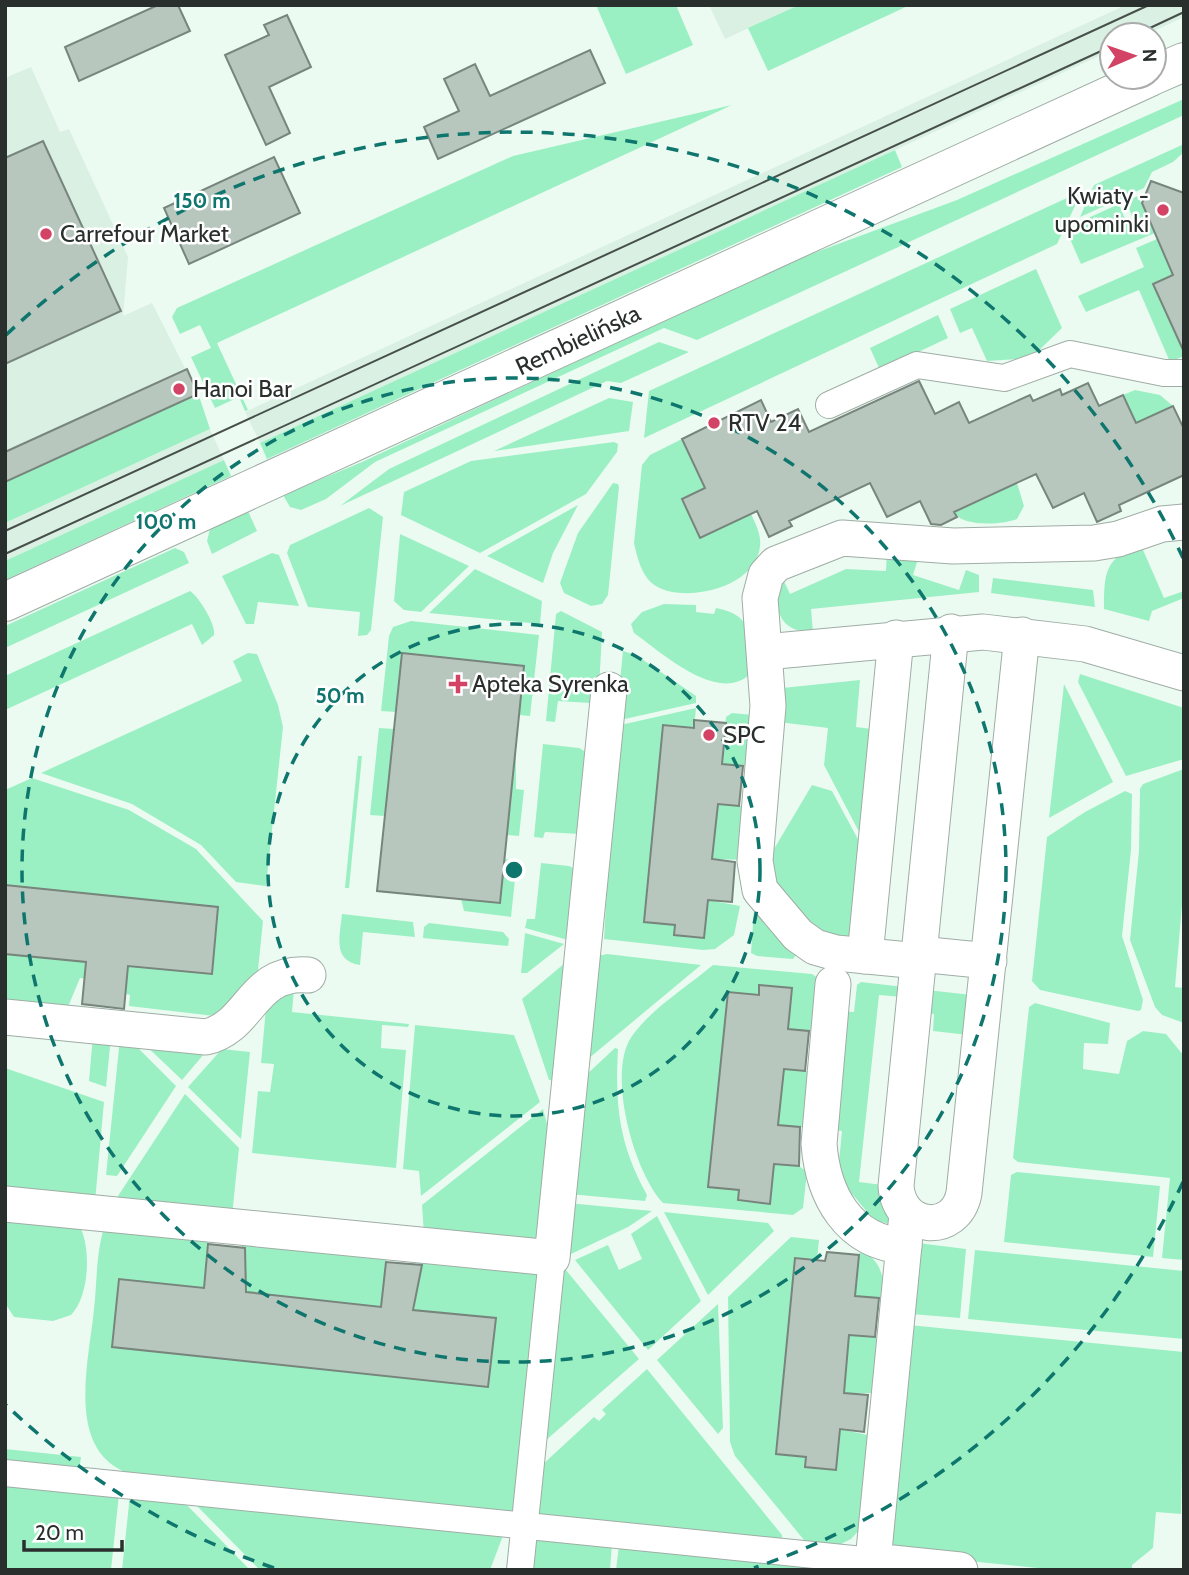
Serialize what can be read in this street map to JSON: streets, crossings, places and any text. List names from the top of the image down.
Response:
{
  "streets": {
    "street": ["Rembielińska"]
  },
  "places": {
    "other": [
      "Kwiaty - upominki",
      "Carrefour Market",
      "Hanoi Bar",
      "RTV 24",
      "SPC"
    ],
    "health": ["Apteka Syrenka"]
  },
  "scale_bar": "20 m",
  "north": "right",
  "rings": ["150 m", "100 m", "50 m"]
}
